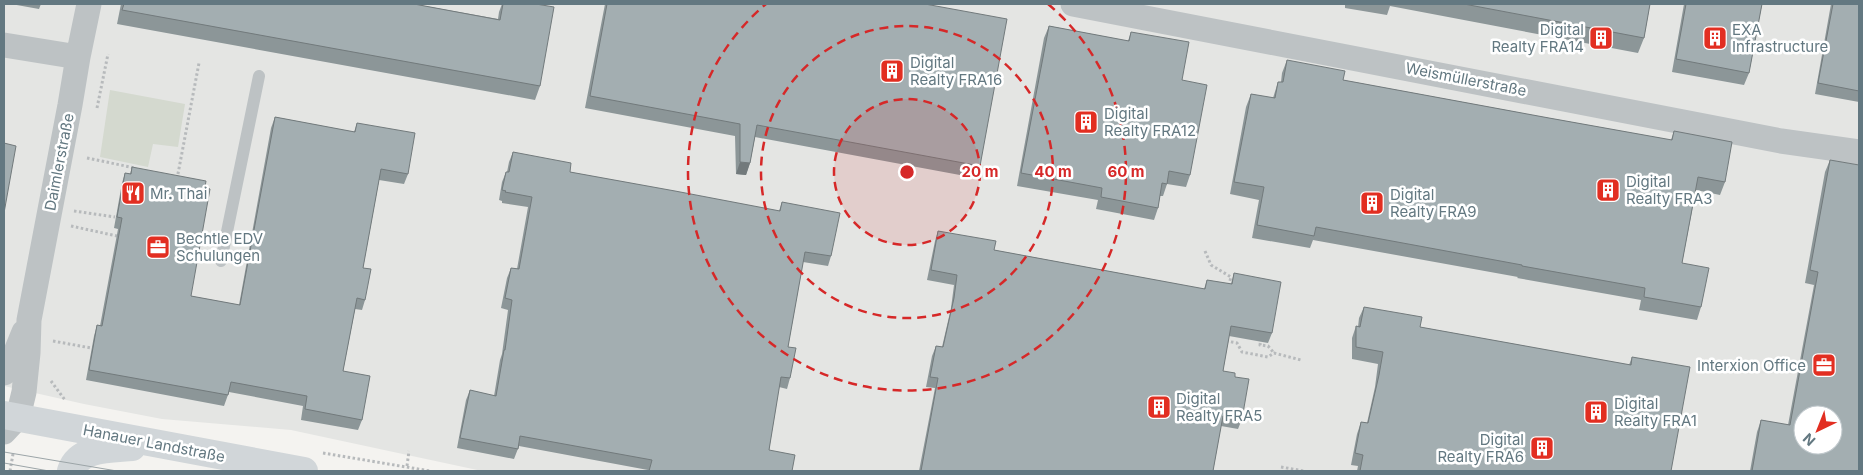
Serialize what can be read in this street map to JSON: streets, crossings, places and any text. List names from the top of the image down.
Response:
{
  "streets": {
    "main road": ["Hanauer Landstraße"],
    "street": ["Weismüllerstraße", "Daimlerstraße"]
  },
  "crossings": [
    ["Daimlerstraße", "Hanauer Landstraße"]
  ],
  "places": {
    "building": [
      "Digital Realty FRA14",
      "EXA Infrastructure",
      "Digital Realty FRA16",
      "Digital Realty FRA12",
      "Digital Realty FRA3",
      "Digital Realty FRA9",
      "Digital Realty FRA5",
      "Digital Realty FRA1",
      "Digital Realty FRA6"
    ],
    "restaurant": ["Mr. Thai"],
    "office": ["Bechtle EDV Schulungen", "Interxion Office"]
  },
  "north": "bottom left",
  "rings": ["20 m", "40 m", "60 m"]
}
